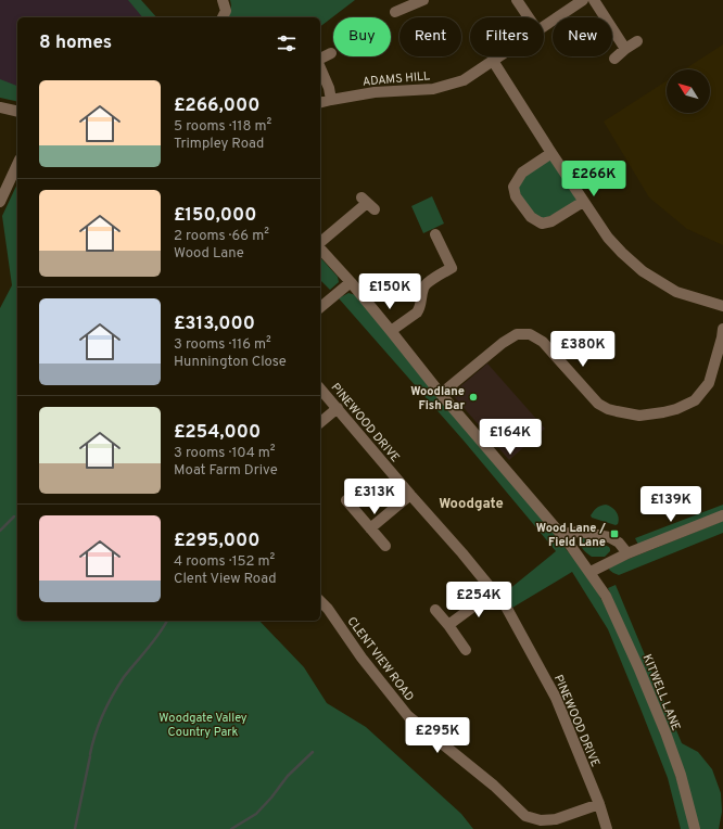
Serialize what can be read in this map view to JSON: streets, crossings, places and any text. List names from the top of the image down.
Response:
{
  "streets": {
    "street": [
      "ADAMS HILL",
      "PINEWOOD DRIVE",
      "CLENT VIEW ROAD",
      "KITWELL LANE"
    ]
  },
  "crossings": [
    ["PINEWOOD DRIVE", "CLENT VIEW ROAD"]
  ],
  "districts": ["Woodgate"],
  "parks": ["Woodgate Valley Country Park"],
  "places": {
    "other": ["Woodlane Fish Bar"],
    "transit": ["Wood Lane / Field Lane"]
  },
  "north": "top left",
  "page": {
    "chip": [
      "Buy",
      "Rent",
      "Filters",
      "New"
    ],
    "heading": "8 homes",
    "list": [
      {
        "name": "£266,000",
        "note": "5 rooms · 118 m² · Trimpley Road"
      },
      {
        "name": "£150,000",
        "note": "2 rooms · 66 m² · Wood Lane"
      },
      {
        "name": "£313,000",
        "note": "3 rooms · 116 m² · Hunnington Close"
      },
      {
        "name": "£254,000",
        "note": "3 rooms · 104 m² · Moat Farm Drive"
      },
      {
        "name": "£295,000",
        "note": "4 rooms · 152 m² · Clent View Road"
      }
    ],
    "price": [
      "£266K",
      "£150K",
      "£380K",
      "£164K",
      "£313K",
      "£139K",
      "£254K",
      "£295K"
    ]
  }
}
